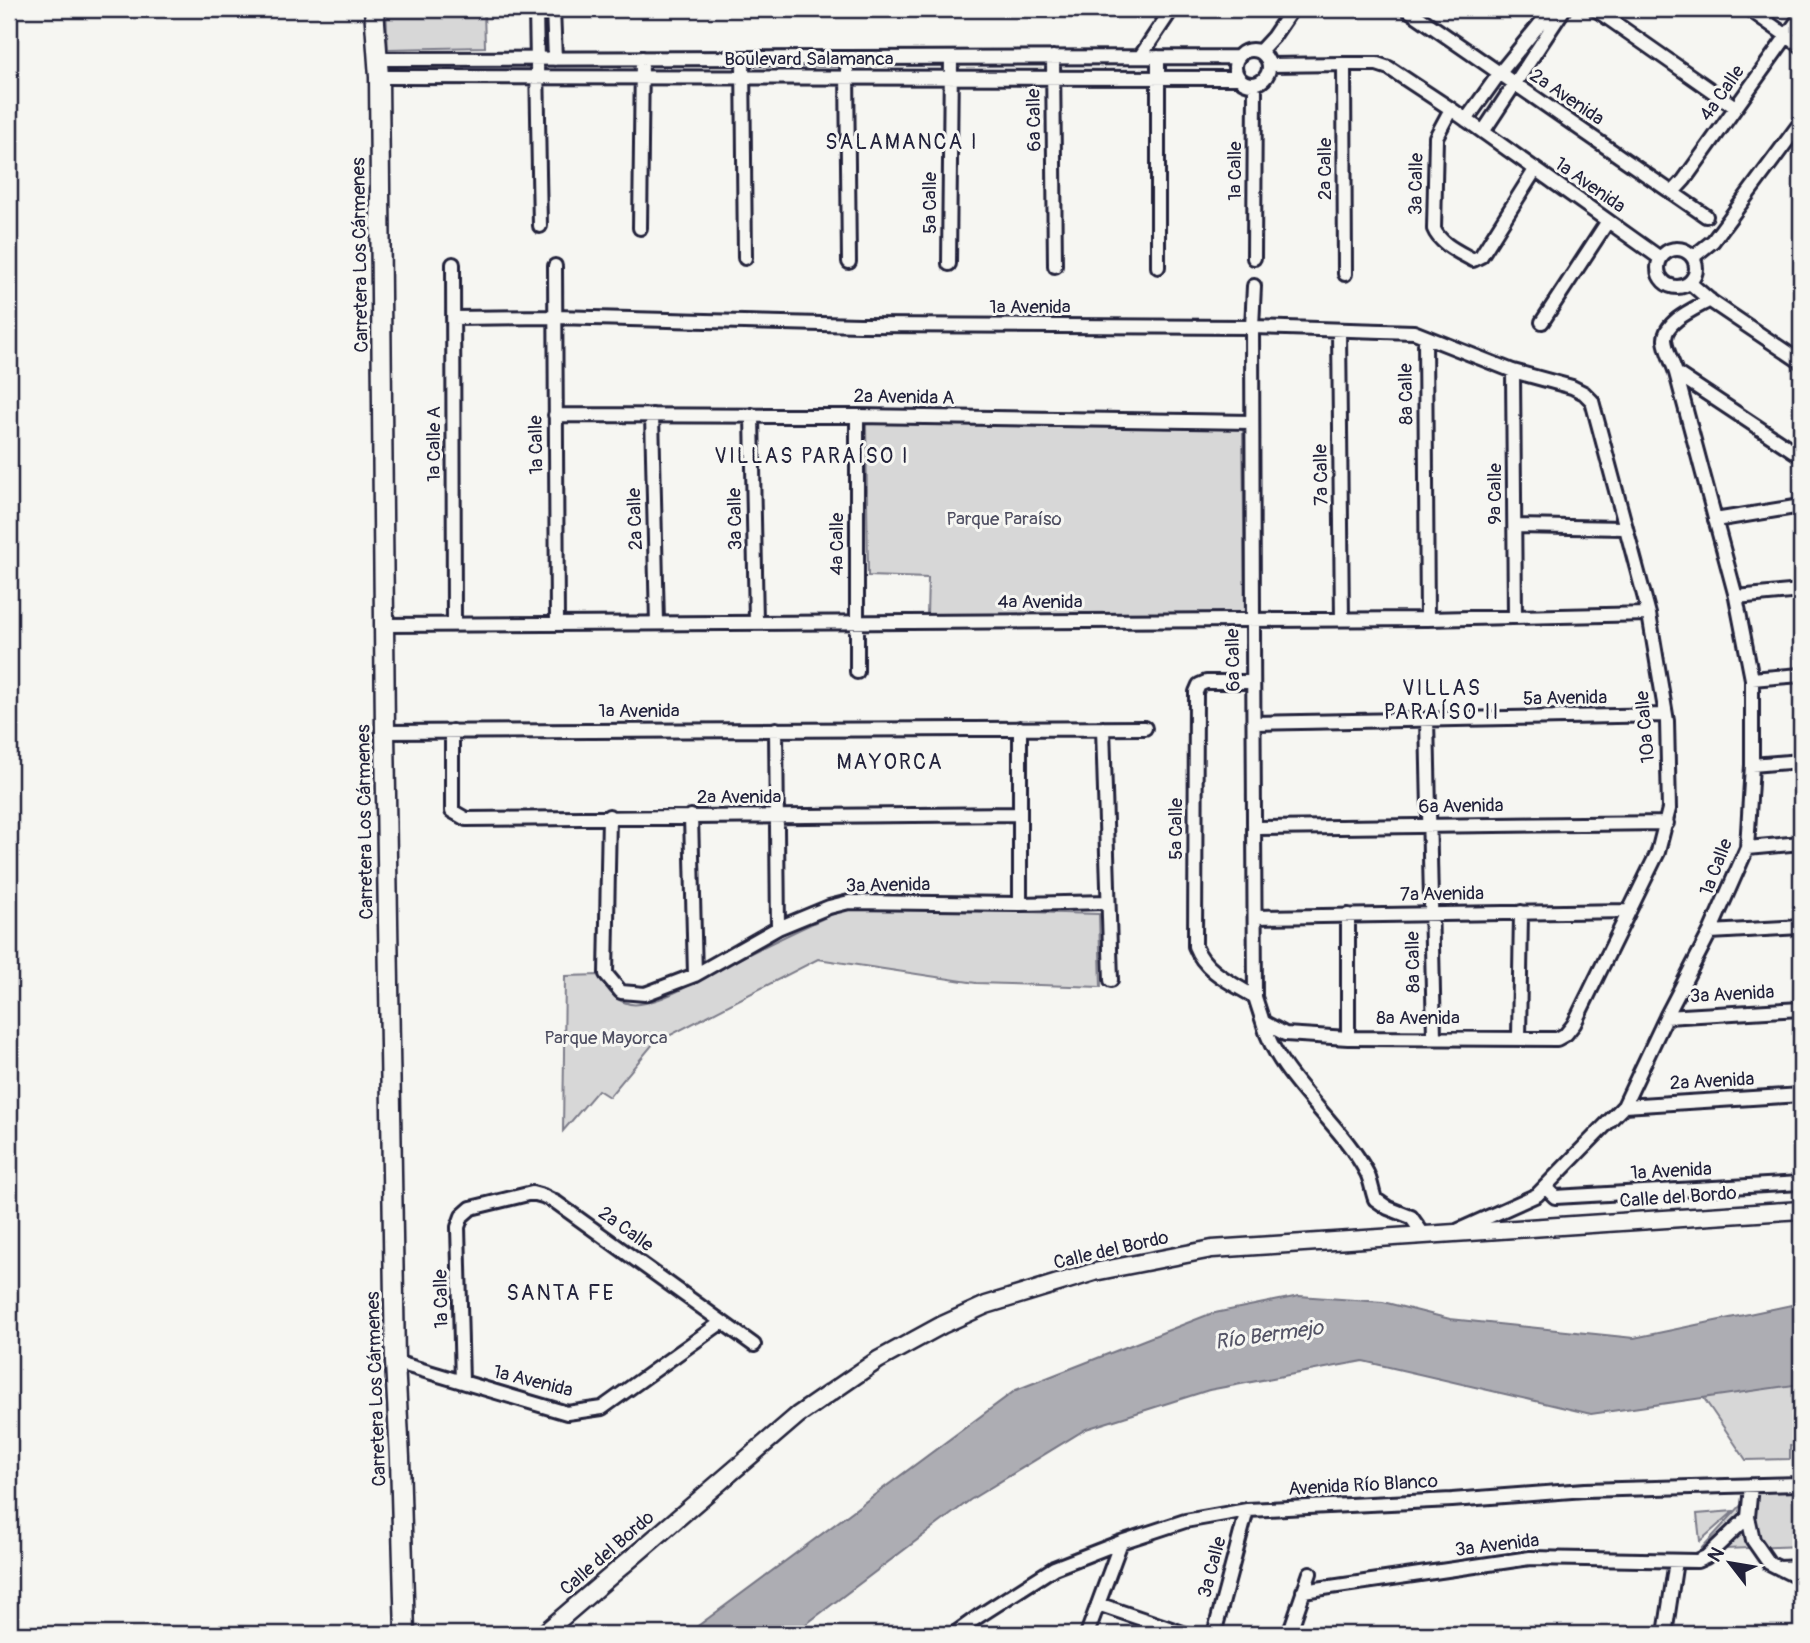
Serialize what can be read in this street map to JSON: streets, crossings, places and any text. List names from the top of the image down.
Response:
{
  "streets": {
    "main road": ["Carretera Los Cármenes"],
    "street": [
      "Boulevard Salamanca",
      "4a Calle",
      "2a Avenida",
      "6a Calle",
      "2a Calle",
      "1a Calle",
      "3a Calle",
      "1a Avenida",
      "5a Calle",
      "8a Calle",
      "2a Avenida A",
      "1a Calle A",
      "7a Calle",
      "9a Calle",
      "4a Avenida",
      "5a Avenida",
      "10a Calle",
      "6a Avenida",
      "3a Avenida",
      "7a Avenida",
      "8a Avenida",
      "Calle del Bordo",
      "Avenida Río Blanco"
    ]
  },
  "crossings": [
    ["Boulevard Salamanca", "6a Calle"],
    ["Boulevard Salamanca", "1a Calle"],
    ["Boulevard Salamanca", "1a Avenida"],
    ["Boulevard Salamanca", "5a Calle"],
    ["Boulevard Salamanca", "Carretera Los Cármenes"],
    ["4a Calle", "2a Avenida"],
    ["4a Calle", "2a Avenida A"],
    ["4a Calle", "4a Avenida"],
    ["2a Avenida", "1a Calle"],
    ["2a Avenida", "1a Avenida"],
    ["2a Avenida", "3a Avenida"],
    ["6a Calle", "1a Avenida"],
    ["6a Calle", "5a Calle"],
    ["6a Calle", "2a Avenida A"],
    ["6a Calle", "4a Avenida"],
    ["6a Calle", "5a Avenida"],
    ["6a Calle", "6a Avenida"],
    ["6a Calle", "7a Avenida"],
    ["6a Calle", "8a Avenida"],
    ["6a Calle", "Calle del Bordo"],
    ["2a Calle", "1a Calle"],
    ["2a Calle", "1a Avenida"],
    ["2a Calle", "2a Avenida A"],
    ["2a Calle", "4a Avenida"],
    ["1a Calle", "1a Avenida"],
    ["1a Calle", "2a Avenida A"],
    ["1a Calle", "4a Avenida"],
    ["1a Calle", "3a Avenida"],
    ["1a Calle", "Calle del Bordo"],
    ["3a Calle", "1a Avenida"],
    ["3a Calle", "2a Avenida A"],
    ["3a Calle", "4a Avenida"],
    ["3a Calle", "Avenida Río Blanco"],
    ["1a Avenida", "Carretera Los Cármenes"],
    ["1a Avenida", "8a Calle"],
    ["1a Avenida", "1a Calle A"],
    ["1a Avenida", "7a Calle"],
    ["1a Avenida", "9a Calle"],
    ["1a Avenida", "10a Calle"],
    ["Carretera Los Cármenes", "4a Avenida"],
    ["8a Calle", "4a Avenida"],
    ["8a Calle", "5a Avenida"],
    ["8a Calle", "6a Avenida"],
    ["8a Calle", "7a Avenida"],
    ["8a Calle", "8a Avenida"],
    ["1a Calle A", "4a Avenida"],
    ["7a Calle", "4a Avenida"],
    ["9a Calle", "4a Avenida"],
    ["4a Avenida", "10a Calle"],
    ["5a Avenida", "10a Calle"],
    ["10a Calle", "6a Avenida"],
    ["10a Calle", "7a Avenida"],
    ["10a Calle", "8a Avenida"]
  ],
  "districts": [
    "SALAMANCA I",
    "VILLAS PARAÍSO I",
    "VILLAS PARAÍSO II",
    "MAYORCA",
    "SANTA FE"
  ],
  "water": ["Río Bermejo"],
  "parks": ["Parque Paraíso", "Parque Mayorca"],
  "north": "top left"
}
